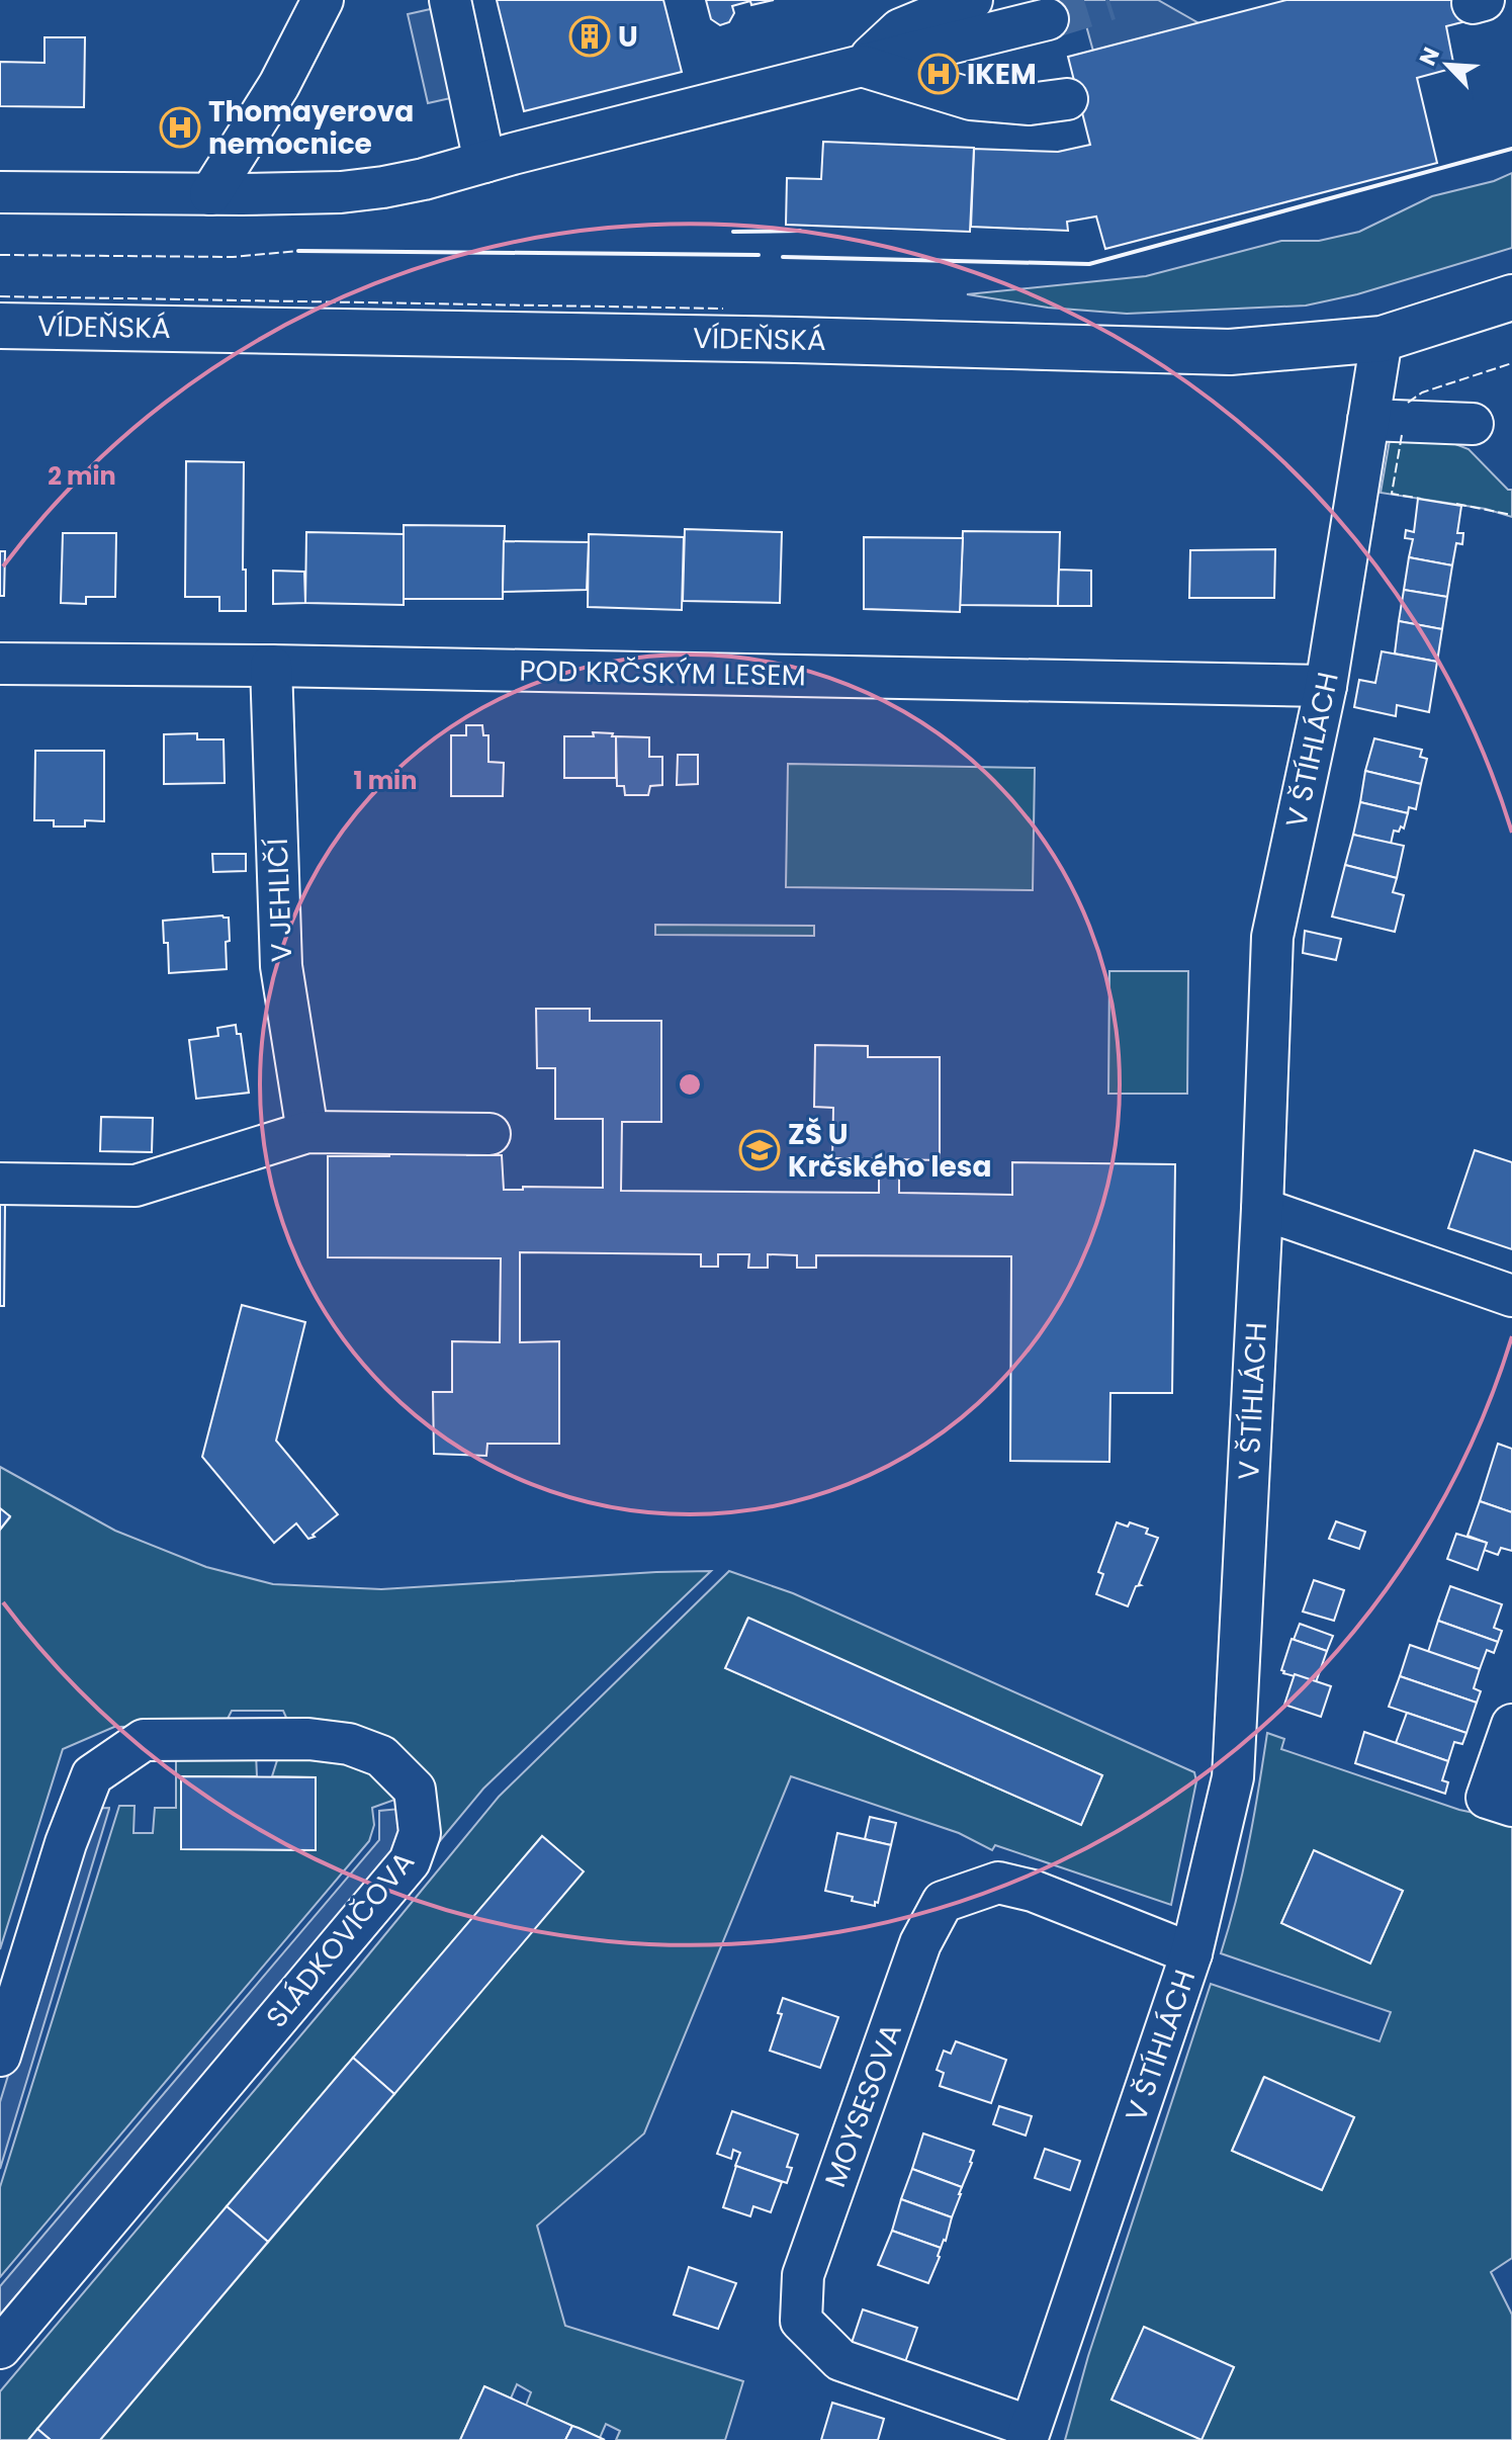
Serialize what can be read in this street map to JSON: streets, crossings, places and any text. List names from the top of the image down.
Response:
{
  "streets": {
    "main road": ["VÍDEŇSKÁ"],
    "street": [
      "POD KRČSKÝM LESEM",
      "V ŠTÍHLÁCH",
      "V JEHLIČÍ",
      "SLÁDKOVIČOVA",
      "MOYSESOVA"
    ]
  },
  "crossings": [
    ["VÍDEŇSKÁ", "V ŠTÍHLÁCH"],
    ["POD KRČSKÝM LESEM", "V ŠTÍHLÁCH"],
    ["POD KRČSKÝM LESEM", "V JEHLIČÍ"],
    ["V ŠTÍHLÁCH", "MOYSESOVA"]
  ],
  "places": {
    "building": ["U"],
    "hospital": ["IKEM", "Thomayerova nemocnice"],
    "school or university": ["ZŠ U Krčského lesa"]
  },
  "north": "top left",
  "rings": ["2 min", "1 min"]
}
